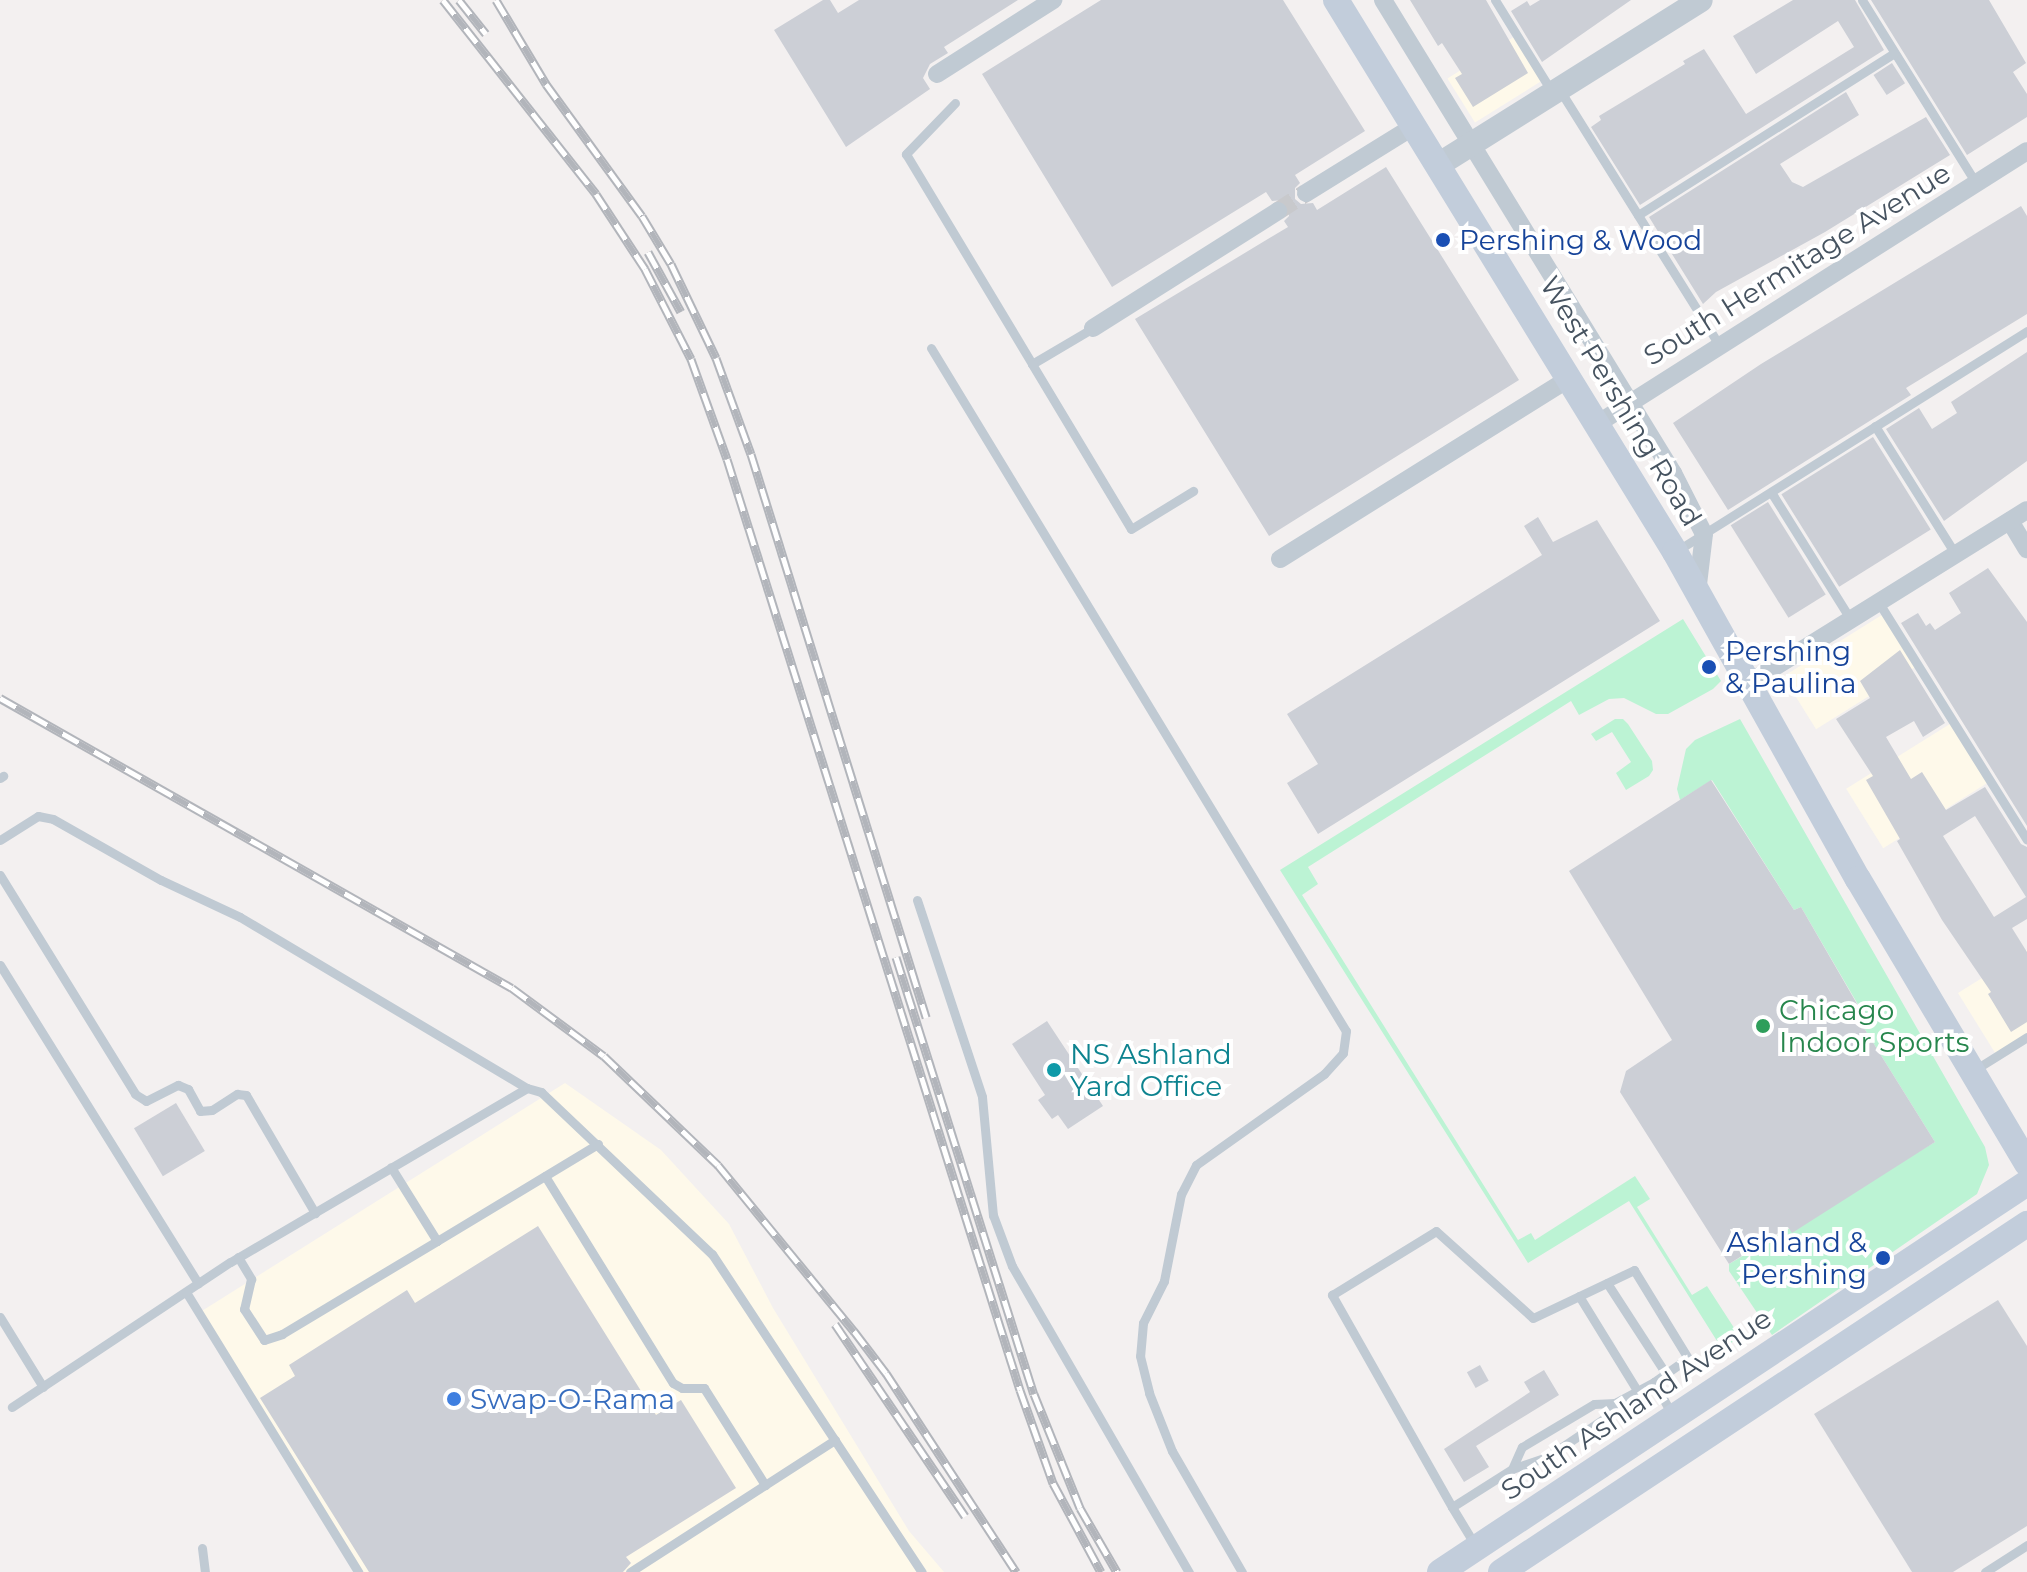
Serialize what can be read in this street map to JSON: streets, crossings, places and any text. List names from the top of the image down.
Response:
{
  "streets": {
    "main road": ["West Pershing Road", "South Ashland Avenue"],
    "street": ["South Hermitage Avenue"]
  },
  "crossings": [
    ["South Hermitage Avenue", "West Pershing Road"]
  ],
  "places": [
    "Pershing & Wood",
    "Pershing & Paulina",
    "Chicago Indoor Sports",
    "NS Ashland Yard Office",
    "Ashland & Pershing",
    "Swap-O-Rama"
  ]
}
